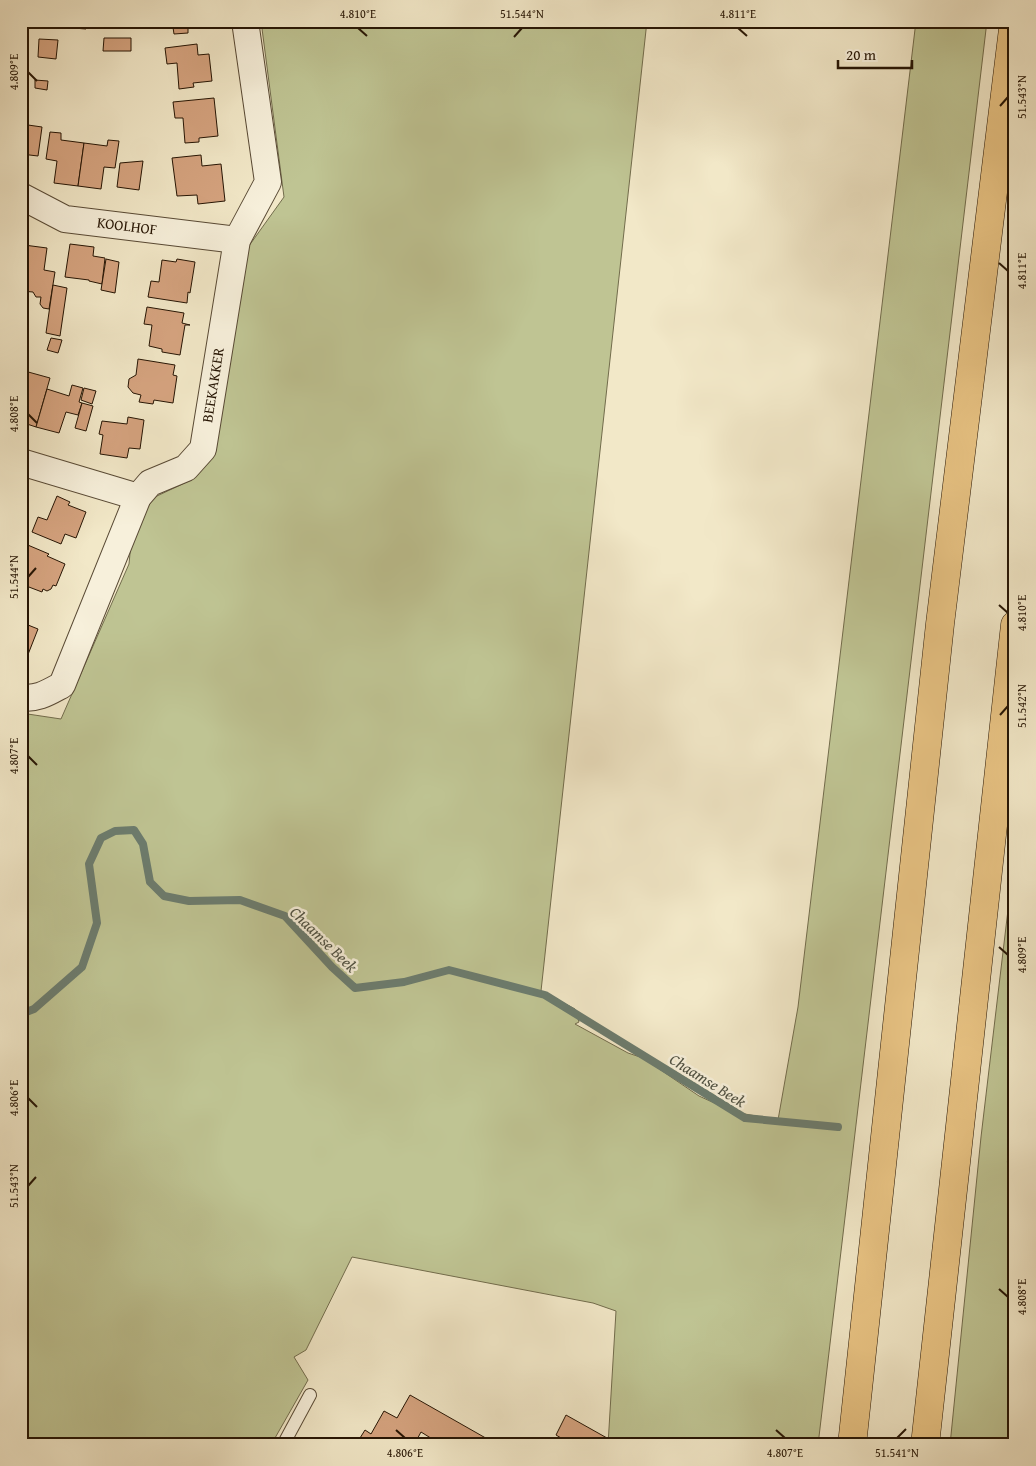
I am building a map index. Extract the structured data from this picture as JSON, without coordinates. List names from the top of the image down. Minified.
{"streets":{"street":["KOOLHOF","BEEKAKKER"]},"crossings":[["KOOLHOF","BEEKAKKER"]],"water":["Chaamse Beek"],"scale_bar":"20 m","coordinates":["4.810°E","51.544°N","4.811°E","4.809°E","51.543°N","4.808°E","51.542°N","4.807°E","4.806°E","51.541°N"]}
